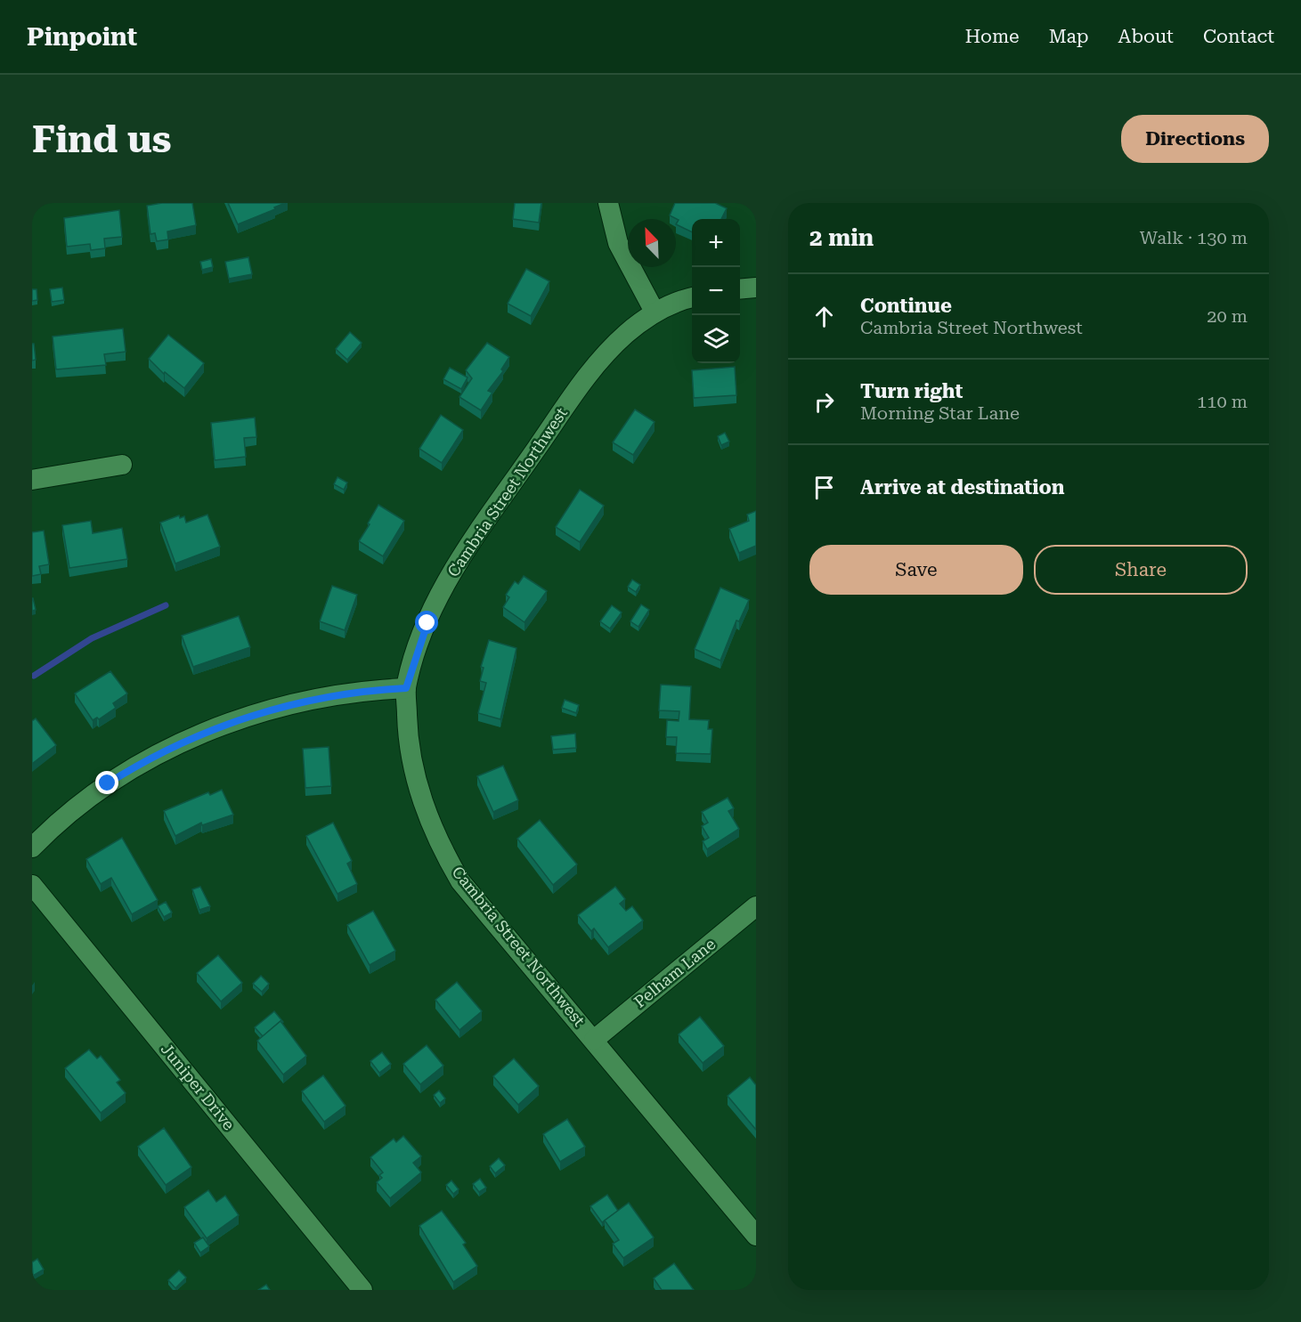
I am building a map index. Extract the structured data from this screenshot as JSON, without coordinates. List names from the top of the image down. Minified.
{"streets":{"street":["Cambria Street Northwest","Pelham Lane","Juniper Drive"]},"crossings":[["Cambria Street Northwest","Pelham Lane"]],"north":"top left","page":{"header":"Pinpoint","nav":["Home","Map","About","Contact"],"buttons":["Directions",["Save","Share"]],"title":"Find us","heading":["2 min","Walk · 130 m"],"map_buttons":["+","−"],"list":[["Continue","Cambria Street Northwest","20 m"],["Turn right","Morning Star Lane","110 m"],"Arrive at destination"]}}
